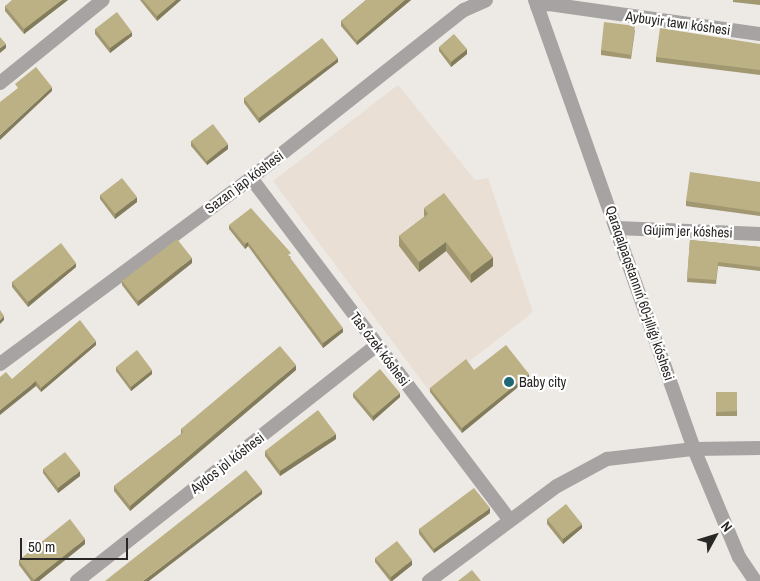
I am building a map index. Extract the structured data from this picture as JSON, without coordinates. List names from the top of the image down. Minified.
{"streets":{"street":["Aybuyir tawı kóshesi","Sazan jap kóshesi","Gújim jer kóshesi","Qaraqalpaqstannıń 60-jıllıǵı kóshesi","Tas ózek kóshesi","Aydos jol kóshesi"]},"crossings":[["Aybuyir tawı kóshesi","Qaraqalpaqstannıń 60-jıllıǵı kóshesi"],["Sazan jap kóshesi","Tas ózek kóshesi"],["Gújim jer kóshesi","Qaraqalpaqstannıń 60-jıllıǵı kóshesi"],["Tas ózek kóshesi","Aydos jol kóshesi"]],"places":["Baby city"],"scale_bar":"50 m","north":"top right"}
